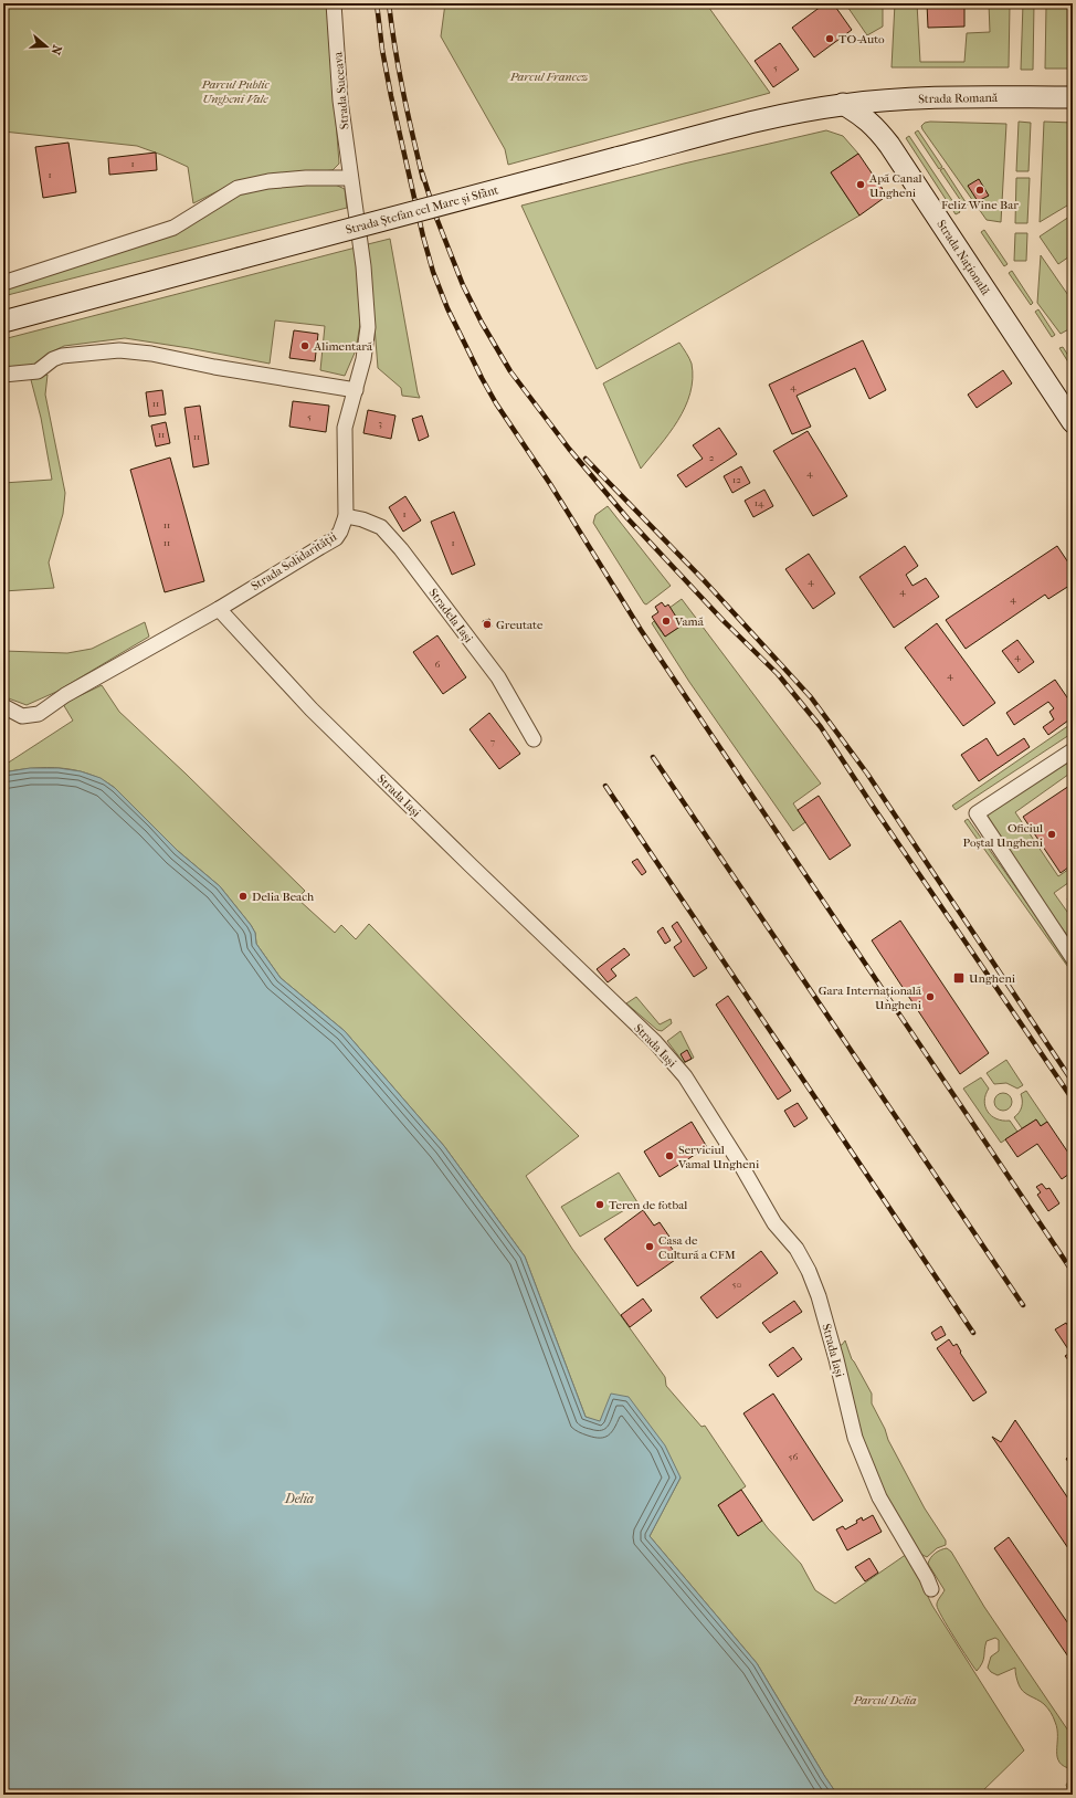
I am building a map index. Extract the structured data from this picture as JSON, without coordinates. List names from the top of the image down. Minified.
{"streets":{"main road":["Strada Romană","Strada Ștefan cel Mare și Sfânt","Strada Națională"],"street":["Strada Suceava","Strada Solidarității","Stradela Iași","Strada Iași"]},"crossings":[["Strada Suceava","Strada Solidarității"],["Strada Romană","Strada Ștefan cel Mare și Sfânt"],["Strada Romană","Strada Națională"],["Strada Ștefan cel Mare și Sfânt","Strada Națională"],["Strada Solidarității","Stradela Iași"],["Strada Solidarității","Strada Iași"]],"water":["Delia"],"parks":["Parcul Francez","Parcul Public Ungheni Vale","Parcul Delia"],"places":{"other":["TO-Auto","Apă Canal Ungheni","Feliz Wine Bar","Alimentară","Vamă","Greutate","Oficiul Poștal Ungheni","Delia Beach","Gara Internațională Ungheni","Serviciul Vamal Ungheni","Teren de fotbal","Casa de Cultură a CFM"],"transit":["Ungheni"]},"house_numbers":["5","1","1","4","11","5","3","11","11","2","4","12","14","1","11","11","1","4","4","4","4","6","4","7","50","56"],"north":"right"}
